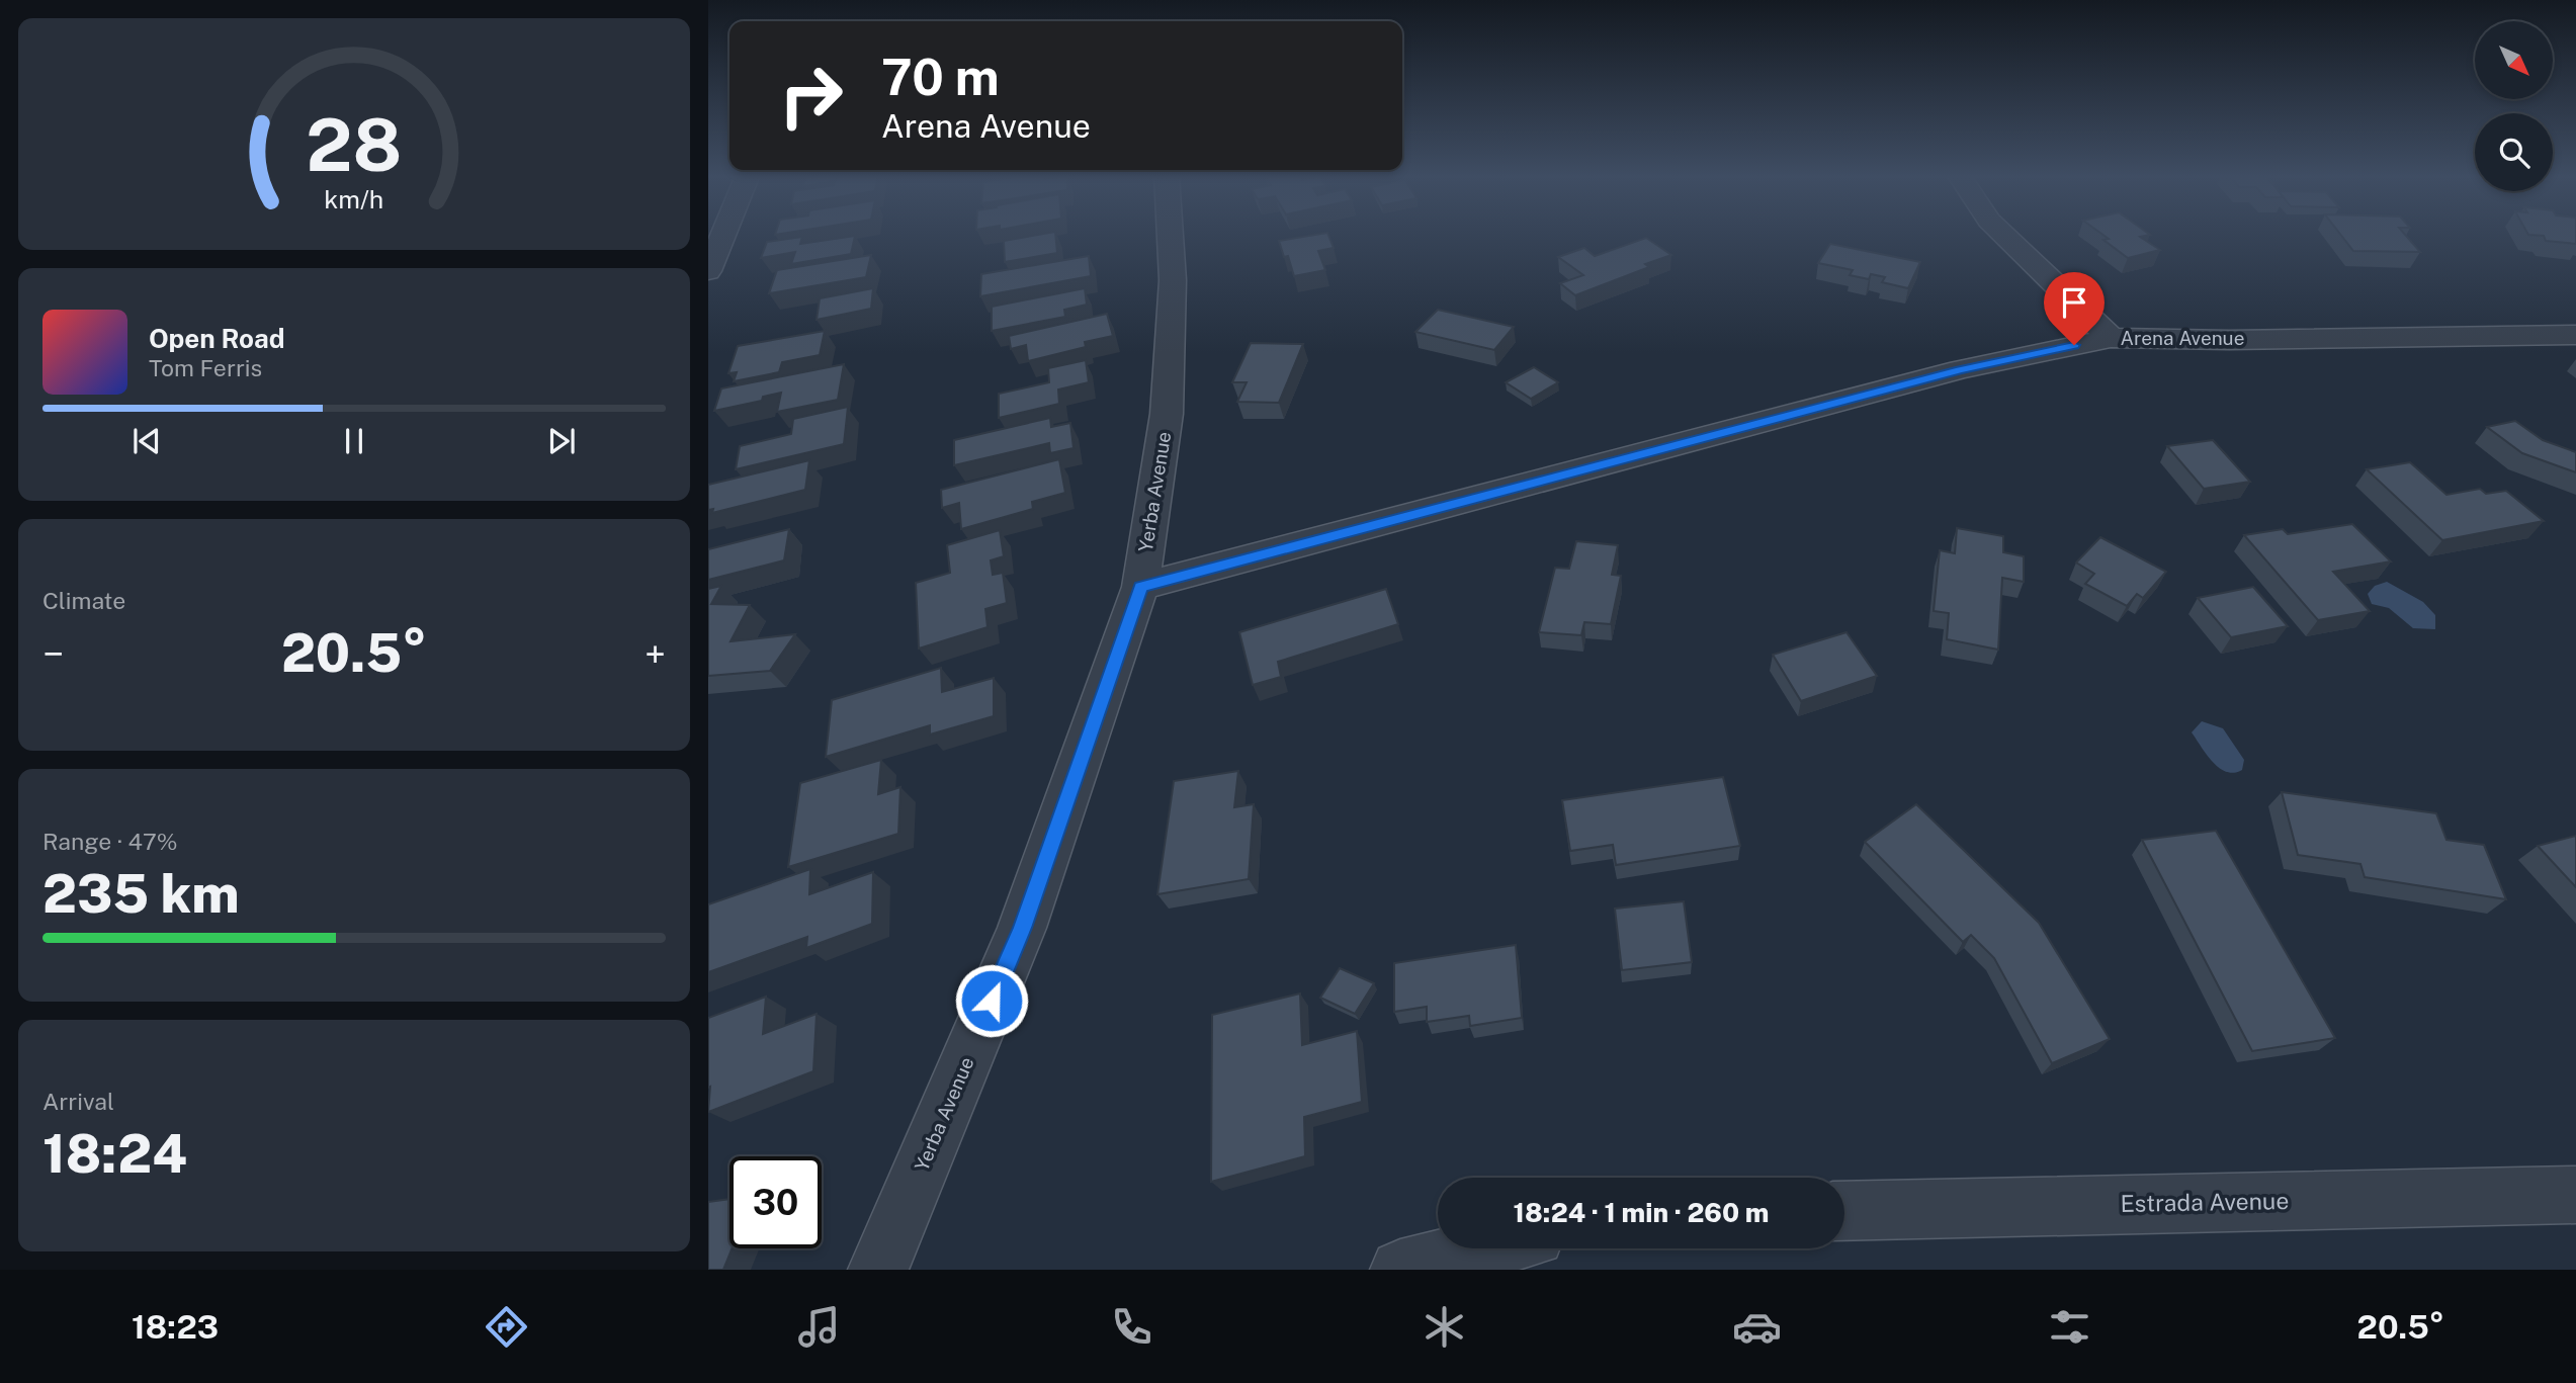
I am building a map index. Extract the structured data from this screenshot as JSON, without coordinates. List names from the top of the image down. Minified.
{"streets":{"street":["Arena Avenue","Yerba Avenue","Estrada Avenue"]},"crossings":[["Arena Avenue","Yerba Avenue"]],"north":"bottom right","page":{"turn":["70 m","Arena Avenue"],"song":["Open Road","Tom Ferris"],"tile":["Climate",["Range · 47%","235 km"],["Arrival","18:24"]],"heat":["−","20.5°","+"],"limit":"30","trip":"18:24 · 1 min · 260 m","tabs":["18:23","20.5°"],"gauge":["28","km/h"]}}
